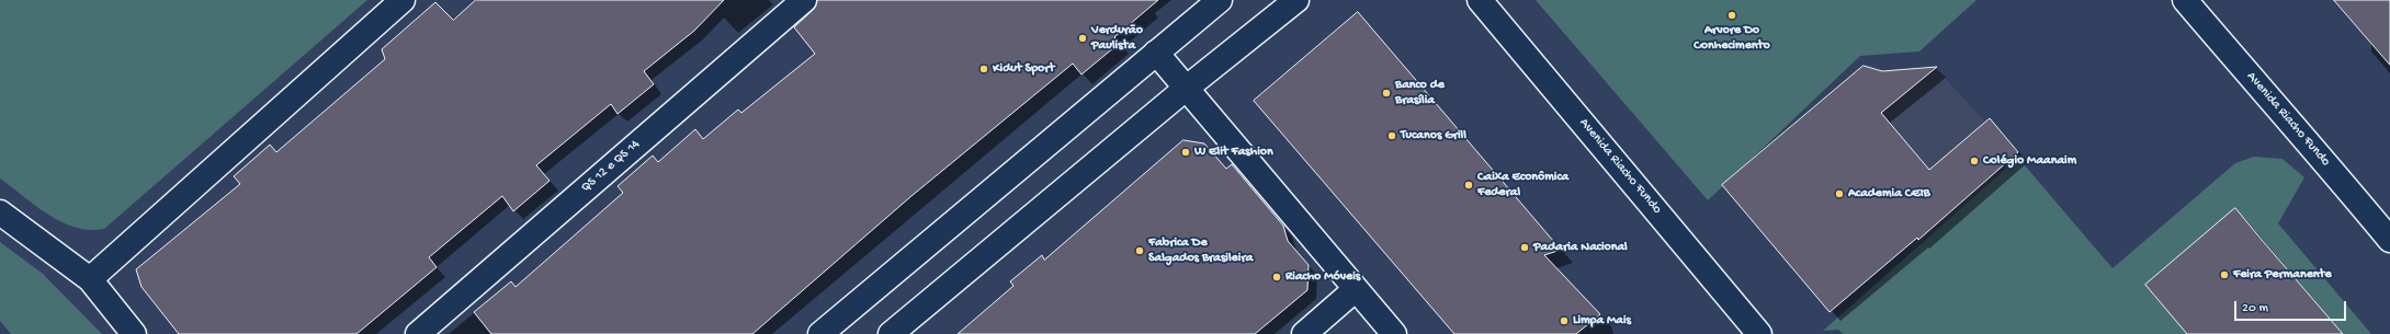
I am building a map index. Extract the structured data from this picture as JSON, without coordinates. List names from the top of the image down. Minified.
{"streets":{"street":["Avenida Riacho Fundo","QS 12 e QS 14"]},"places":["Arvore Do Conhecimento","Verdurão Paulista","Kidut Sport","Banco de Brasília","Tucanos Grill","W Elit Fashion","Colégio Maanaim","Caixa Econômica Federal","Academia CEIB","Padaria Nacional","Fabrica De Salgados Brasileira","Feira Permanente","Riacho Móveis","Limpa Mais"],"scale_bar":"20 m"}
